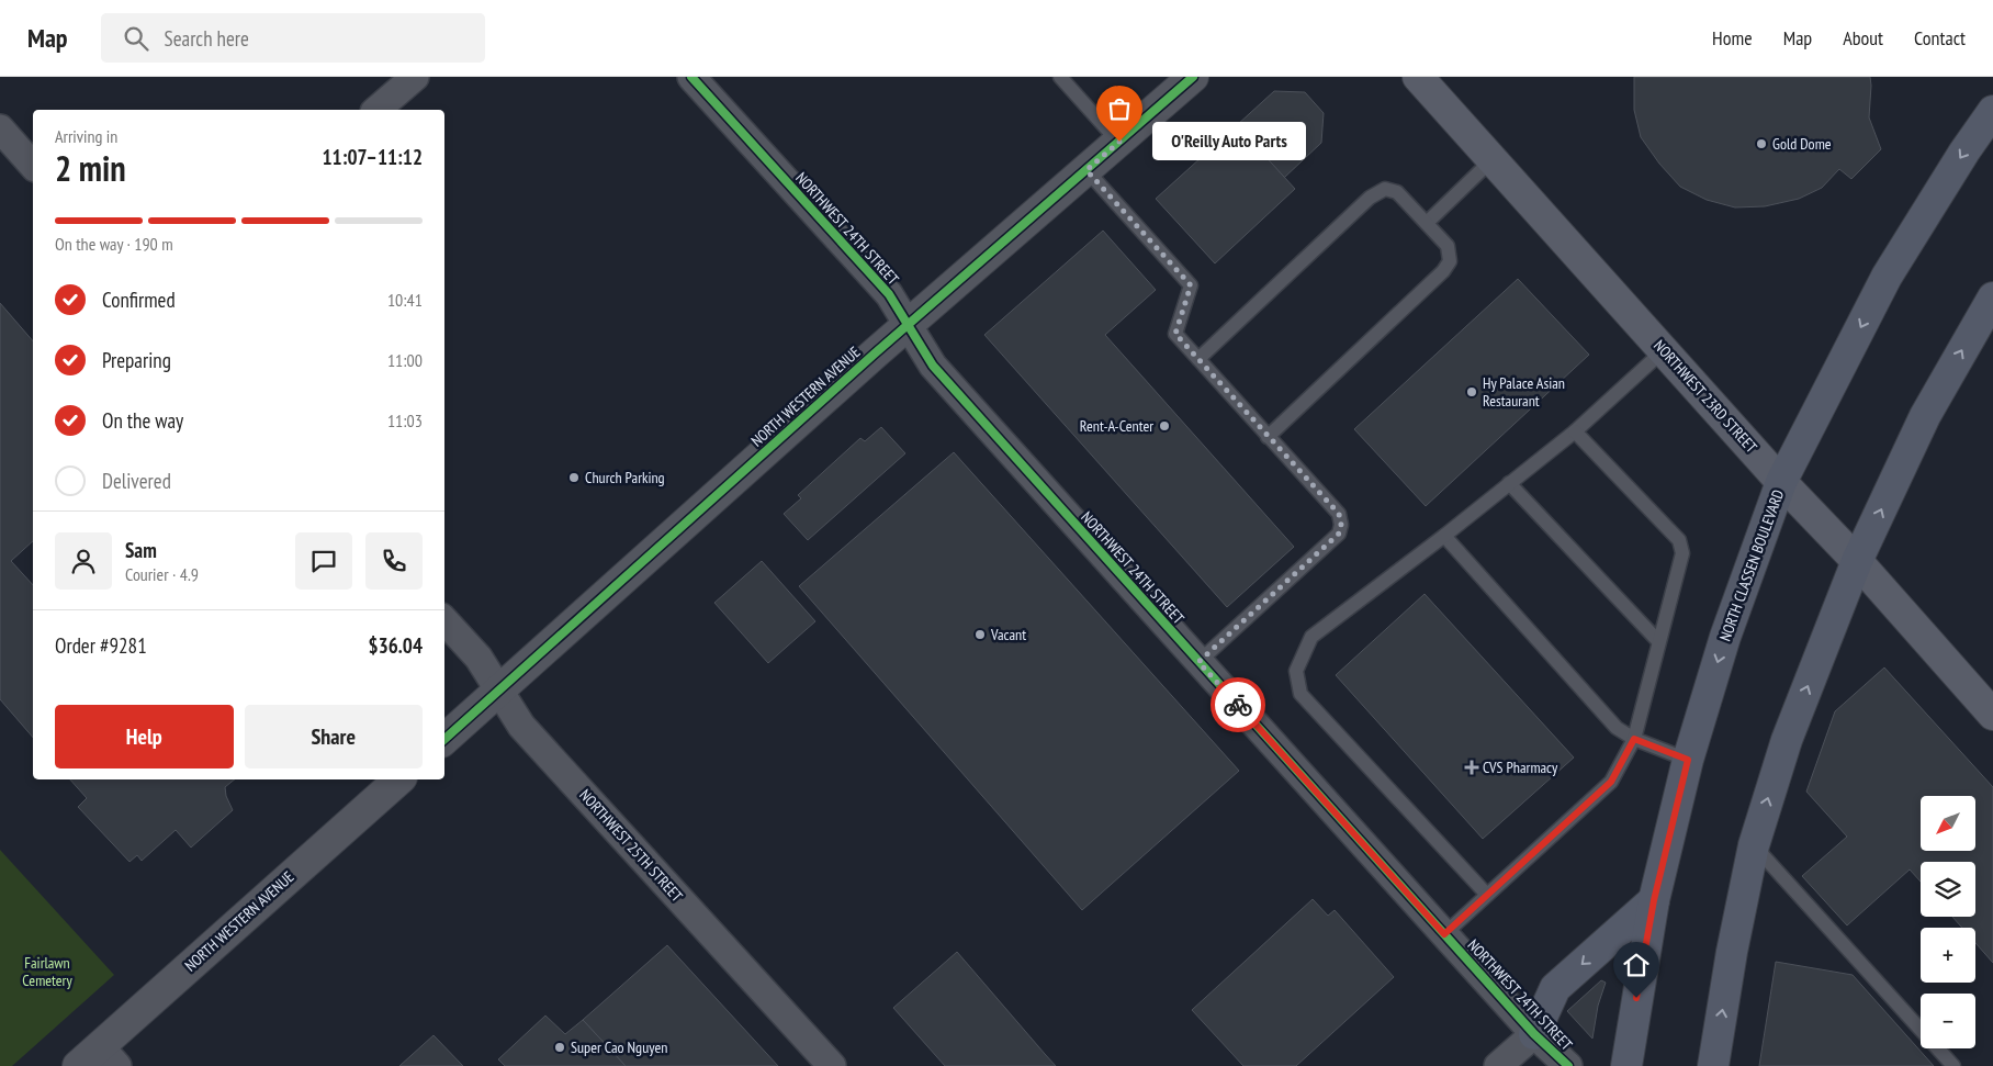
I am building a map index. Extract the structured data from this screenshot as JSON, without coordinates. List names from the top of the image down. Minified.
{"streets":{"main road":["NORTHWEST 23RD STREET","NORTH CLASSEN BOULEVARD"],"street":["NORTHWEST 24TH STREET","NORTH WESTERN AVENUE","NORTHWEST 25TH STREET"]},"crossings":[["NORTHWEST 24TH STREET","NORTH WESTERN AVENUE"],["NORTH WESTERN AVENUE","NORTHWEST 25TH STREET"],["NORTHWEST 23RD STREET","NORTH CLASSEN BOULEVARD"]],"parks":["Fairlawn Cemetery"],"places":{"other":["O'Reilly Auto Parts","Gold Dome","Hy Palace Asian Restaurant","Rent-A-Center","Church Parking","Vacant","Super Cao Nguyen"],"health":["CVS Pharmacy"]},"north":"bottom left","page":{"header":"Map","search":"Search here","nav":["Home","Map","About","Contact"],"heading":["2 min","Arriving in","11:07–11:12"],"panel":["Sam","Courier · 4.9","Order #9281","$36.04"],"bubble":"O'Reilly Auto Parts","bar":"On the way · 190 m","list":[["Confirmed","10:41"],["Preparing","11:00"],["On the way","11:03"],"Delivered"],"buttons":["Help","Share"],"map_buttons":["+","−"]}}
